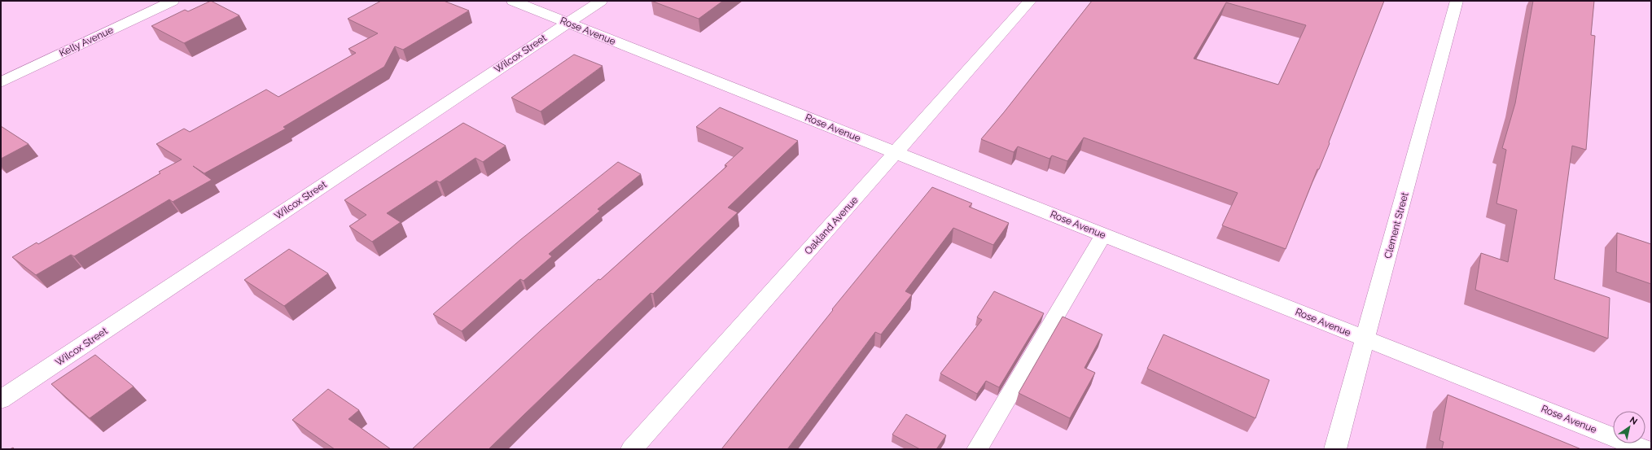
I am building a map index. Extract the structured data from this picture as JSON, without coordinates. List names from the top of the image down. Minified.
{"streets":{"street":["Rose Avenue","Kelly Avenue","Wilcox Street","Oakland Avenue","Clement Street"]},"crossings":[["Rose Avenue","Wilcox Street"],["Rose Avenue","Oakland Avenue"],["Rose Avenue","Clement Street"]],"north":"top right"}
